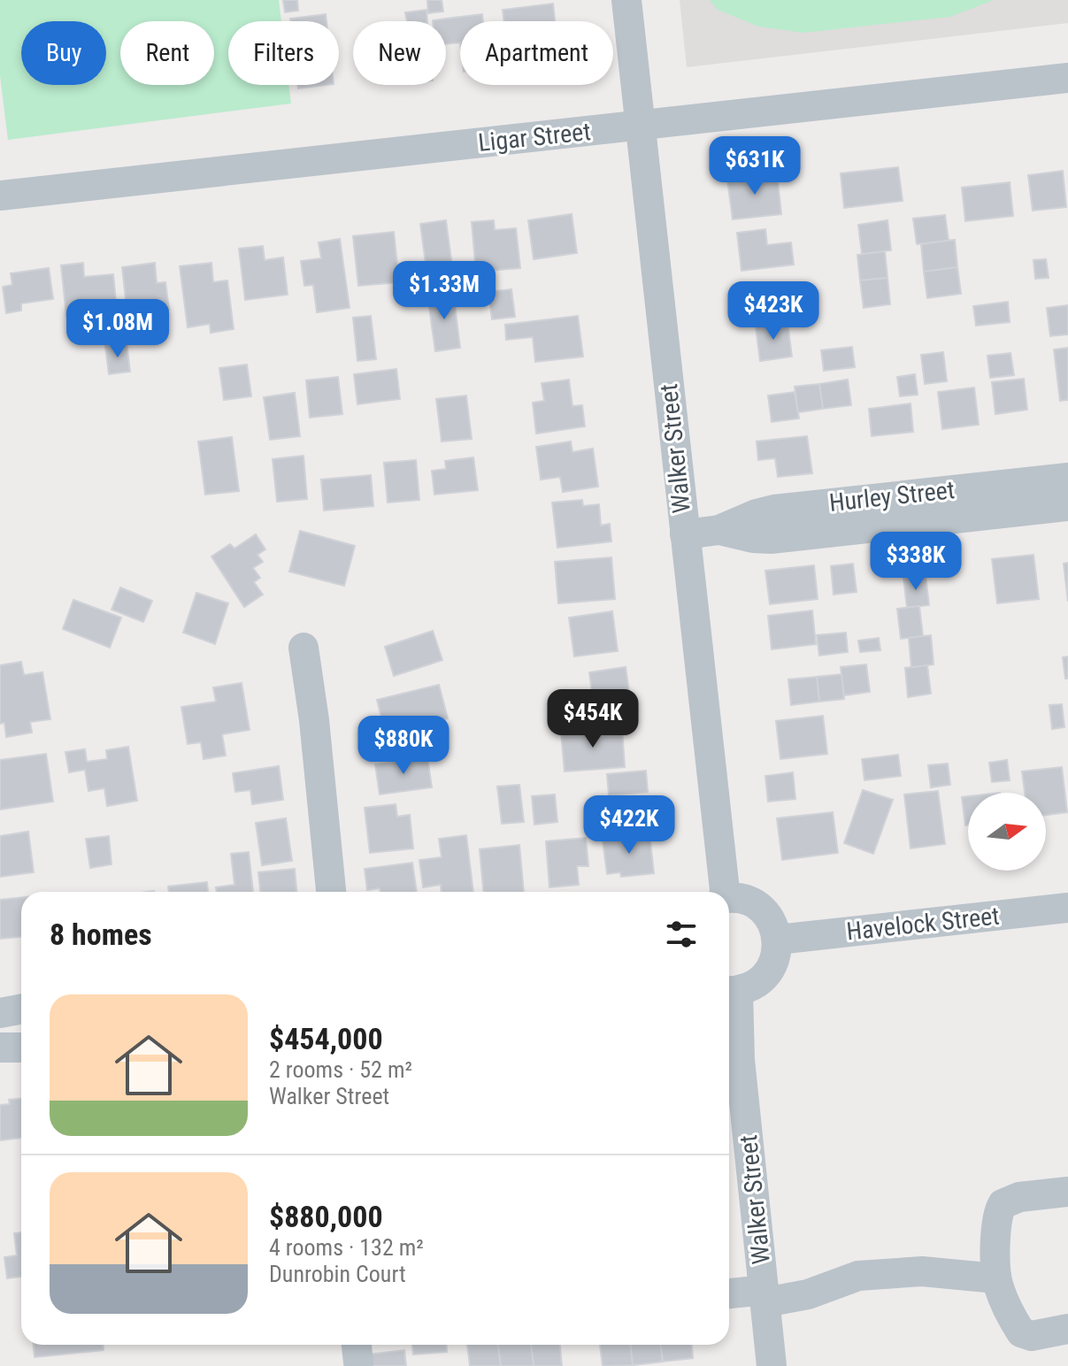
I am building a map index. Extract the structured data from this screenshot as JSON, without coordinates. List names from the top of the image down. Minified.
{"streets":{"street":["Ligar Street","Walker Street","Hurley Street","Havelock Street"]},"crossings":[["Ligar Street","Walker Street"],["Walker Street","Hurley Street"]],"north":"right","page":{"chip":["Buy","Rent","Filters","New","Apartment"],"price":["$631K","$1.33M","$423K","$1.08M","$338K","$454K","$880K","$422K"],"heading":"8 homes","list":[{"name":"$454,000","note":"2 rooms · 52 m² · Walker Street"},{"name":"$880,000","note":"4 rooms · 132 m² · Dunrobin Court"}]}}
